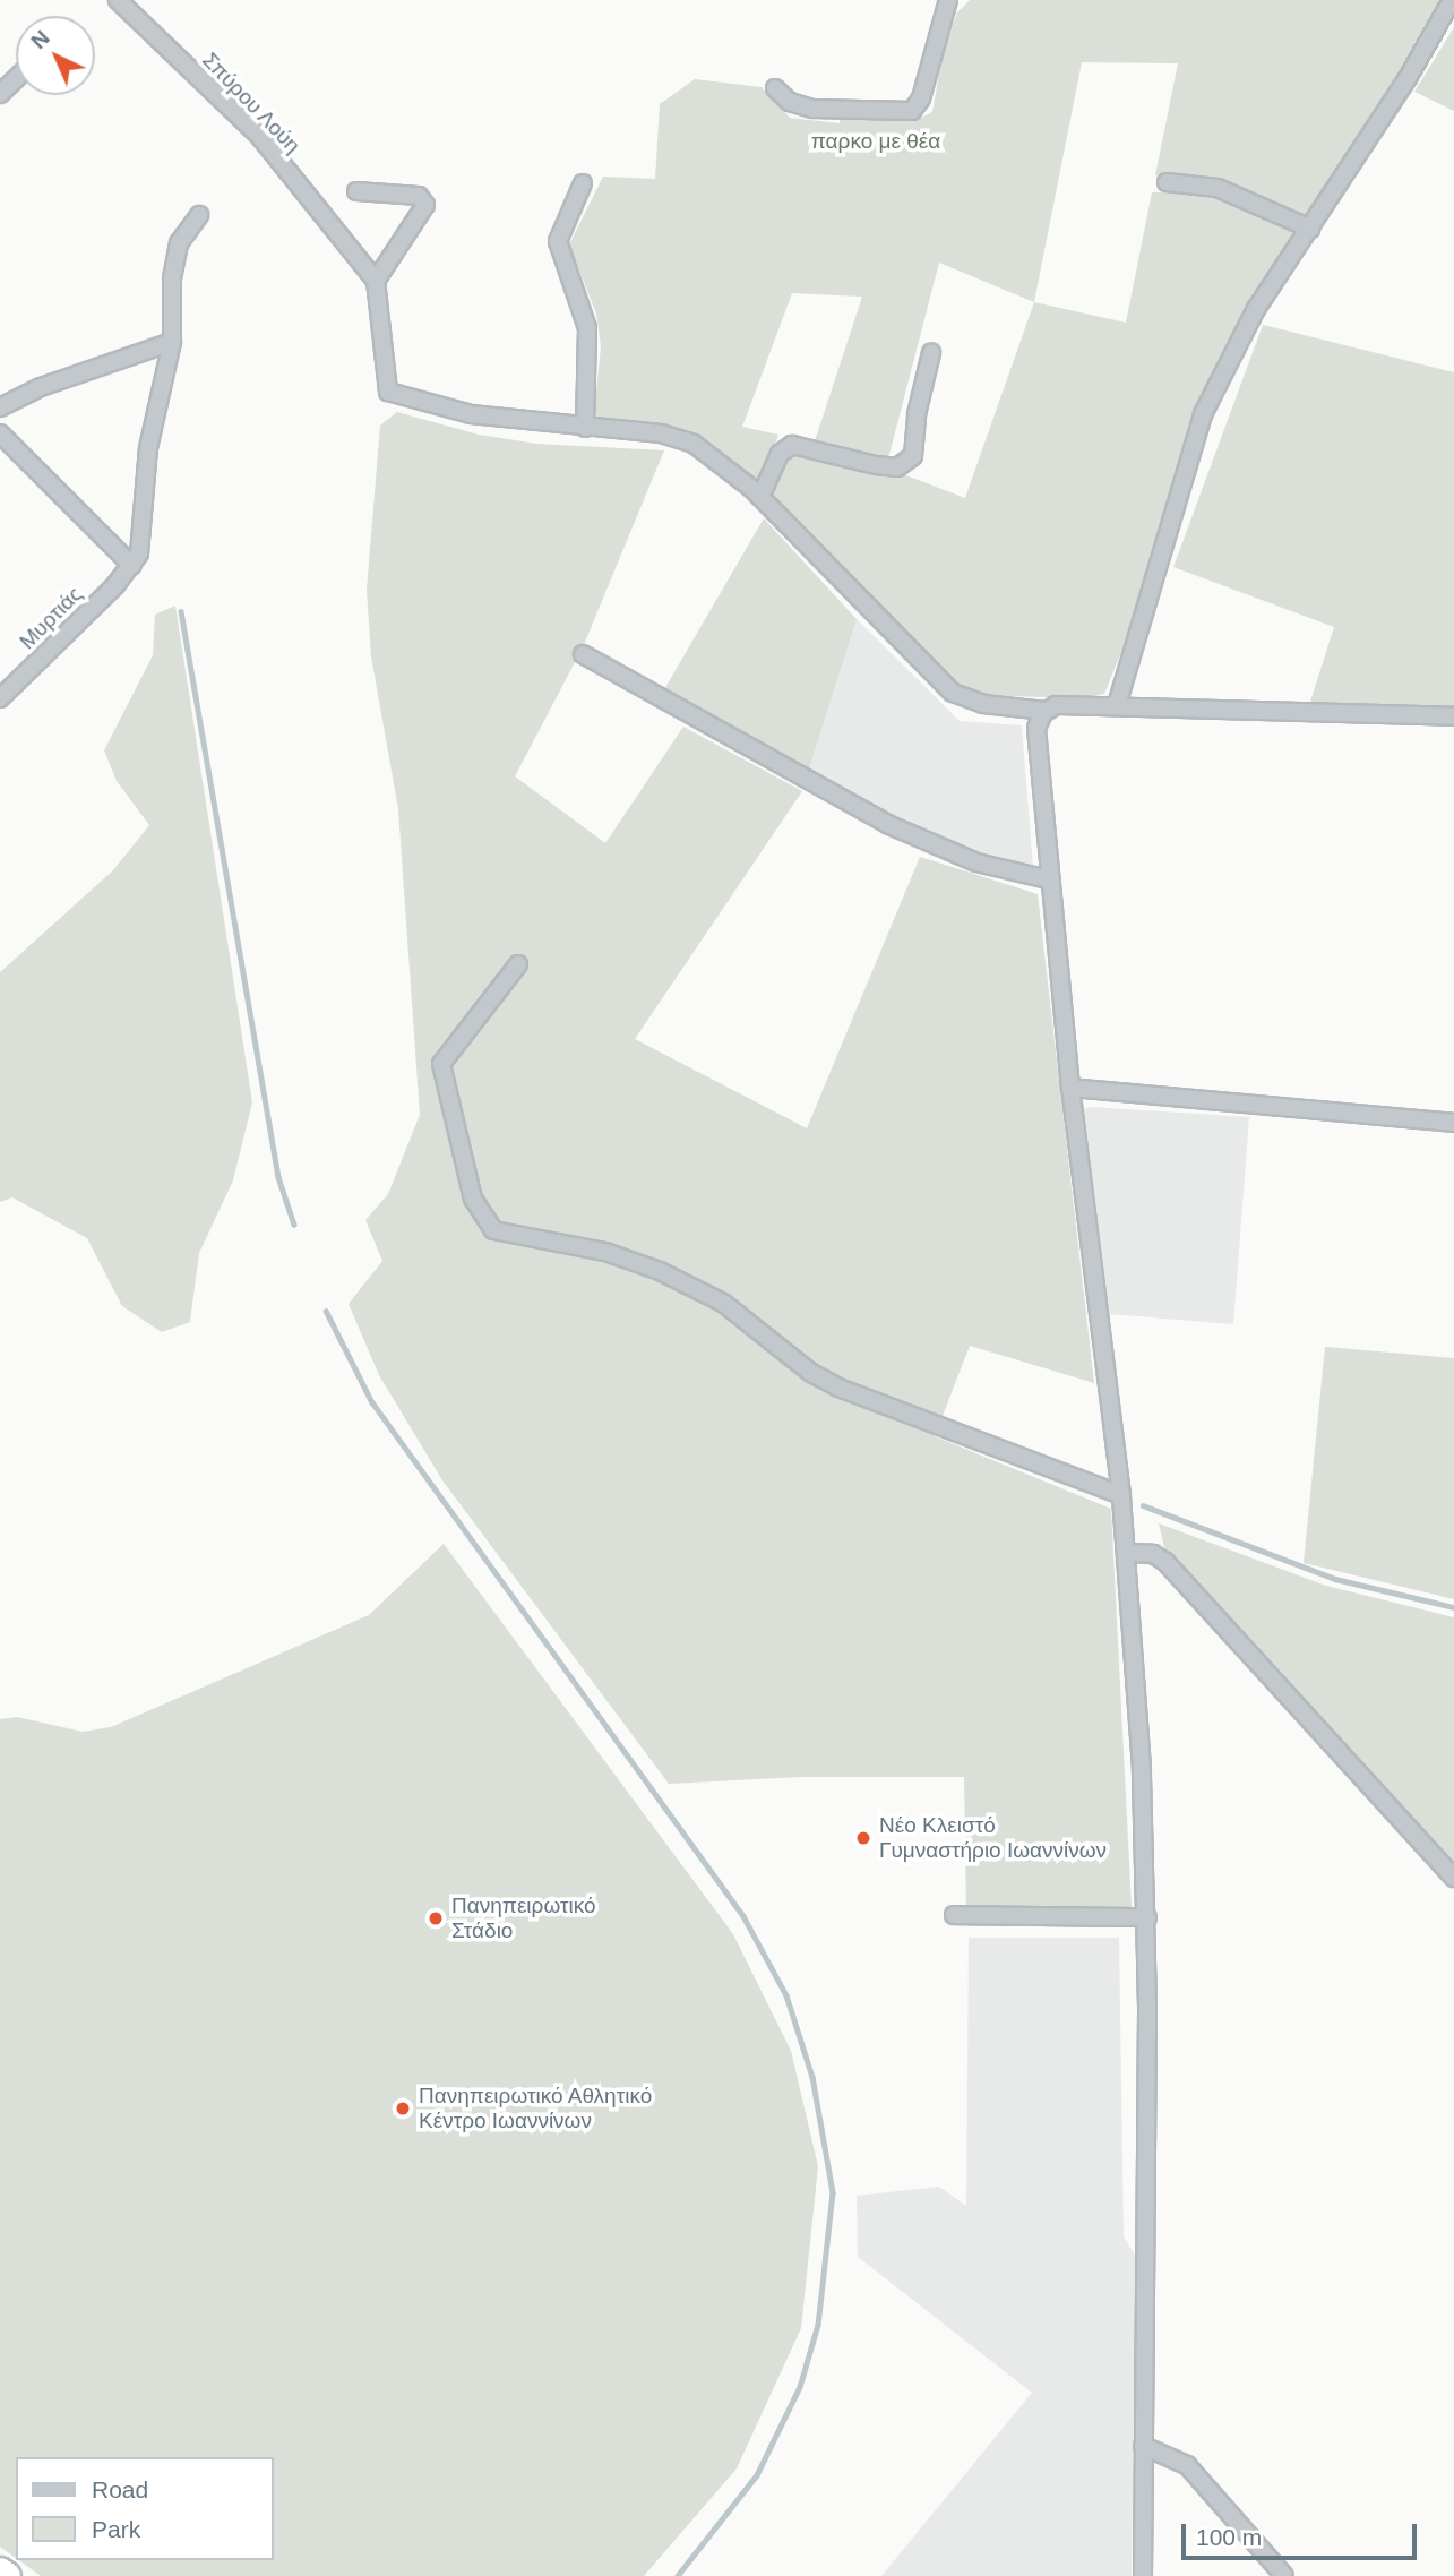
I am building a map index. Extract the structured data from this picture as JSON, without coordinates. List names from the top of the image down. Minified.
{"streets":{"street":["Σπύρου Λούη","Μυρτιάς"]},"parks":["παρκο με θέα"],"places":["Νέο Κλειστό Γυμναστήριο Ιωαννίνων","Πανηπειρωτικό Στάδιο","Πανηπειρωτικό Αθλητικό Κέντρο Ιωαννίνων"],"legend":["Road","Park"],"scale_bar":"100 m","north":"top left"}
